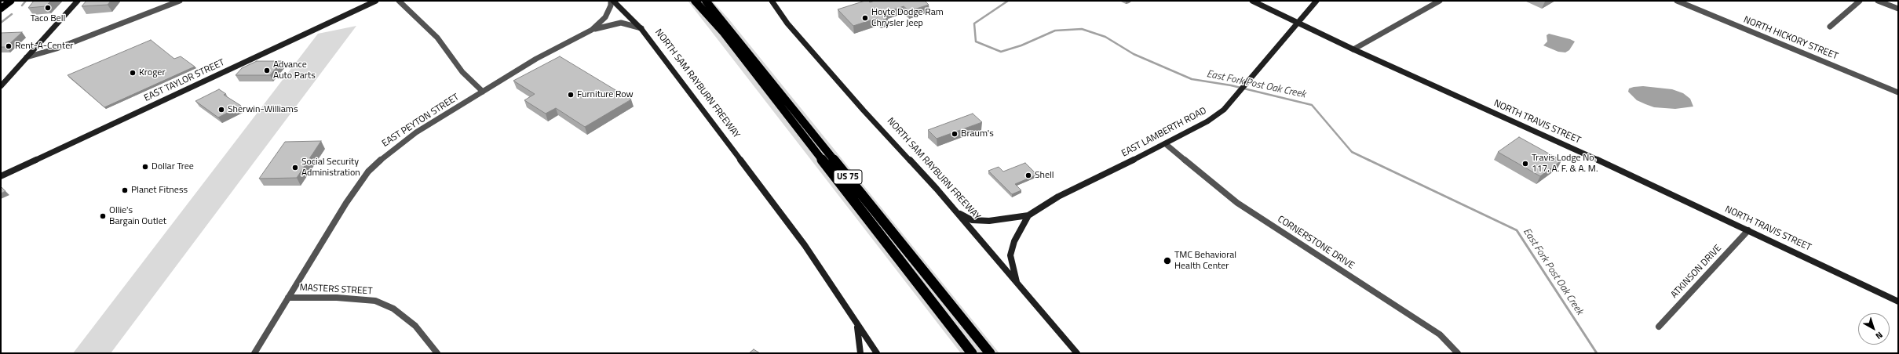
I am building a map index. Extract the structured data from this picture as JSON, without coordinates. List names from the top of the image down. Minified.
{"streets":{"highway":["US 75"],"main road":["EAST TAYLOR STREET","NORTH SAM RAYBURN FREEWAY","NORTH TRAVIS STREET","EAST LAMBERTH ROAD"],"street":["NORTH HICKORY STREET","EAST PEYTON STREET","CORNERSTONE DRIVE","ATKINSON DRIVE","MASTERS STREET"]},"crossings":[["NORTH SAM RAYBURN FREEWAY","EAST PEYTON STREET"],["EAST PEYTON STREET","MASTERS STREET"],["NORTH TRAVIS STREET","EAST LAMBERTH ROAD"],["NORTH TRAVIS STREET","ATKINSON DRIVE"],["EAST LAMBERTH ROAD","CORNERSTONE DRIVE"]],"water":["East Fork Post Oak Creek"],"places":["Taco Bell","Hoyte Dodge Ram Chrysler Jeep","Rent-A-Center","Advance Auto Parts","Kroger","Furniture Row","Sherwin-Williams","Braum's","Travis Lodge No. 117, A. F. & A. M.","Dollar Tree","Social Security Administration","Shell","Planet Fitness","Ollie's Bargain Outlet","TMC Behavioral Health Center"],"north":"bottom right"}
